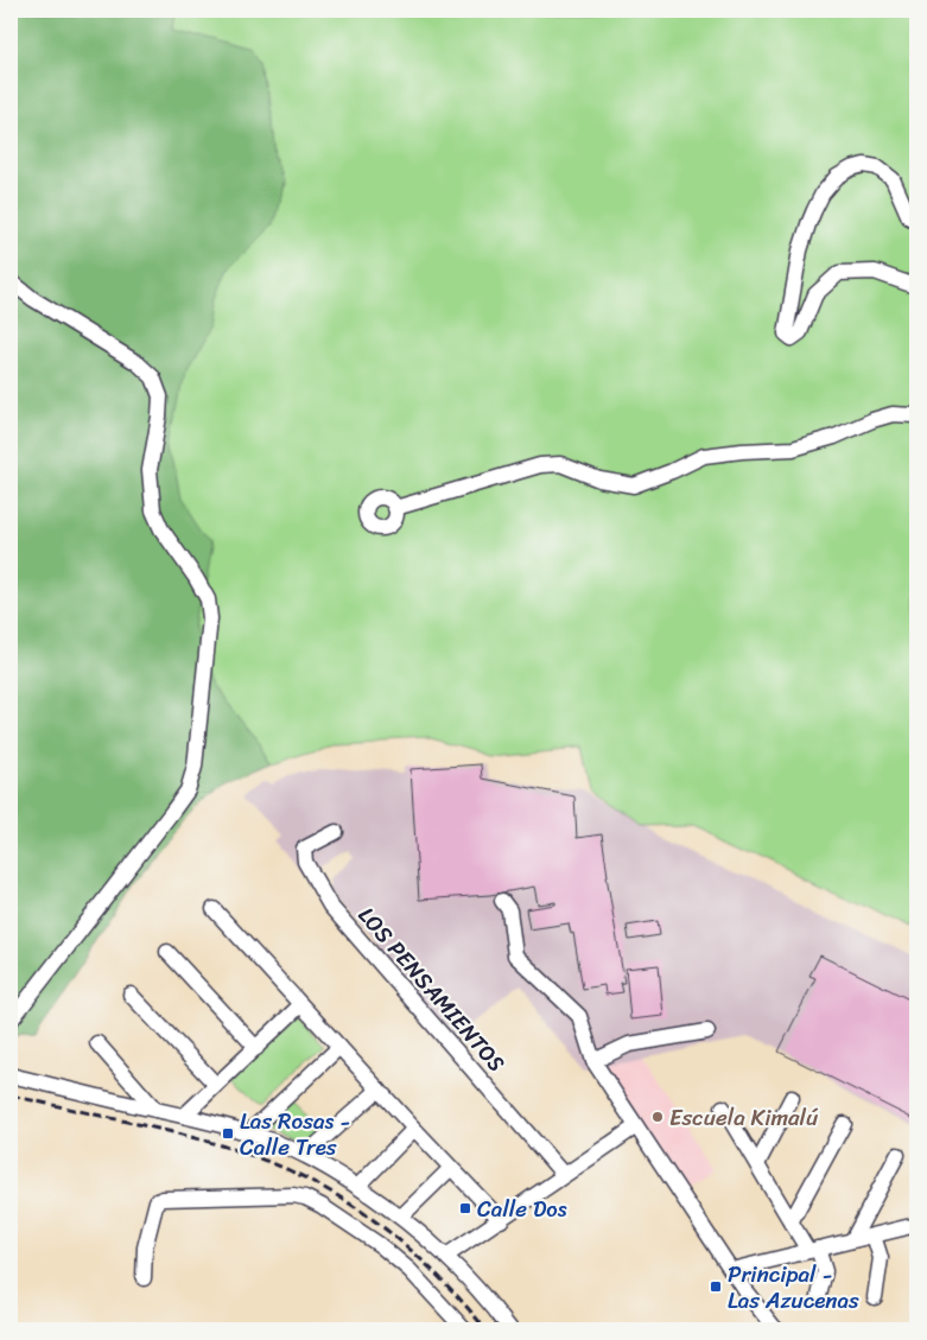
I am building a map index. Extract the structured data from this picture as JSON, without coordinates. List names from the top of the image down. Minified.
{"streets":{"street":["LOS PENSAMIENTOS"]},"places":{"other":["Escuela Kimalú"],"transit":["Las Rosas - Calle Tres","Calle Dos","Principal - Las Azucenas"]}}
